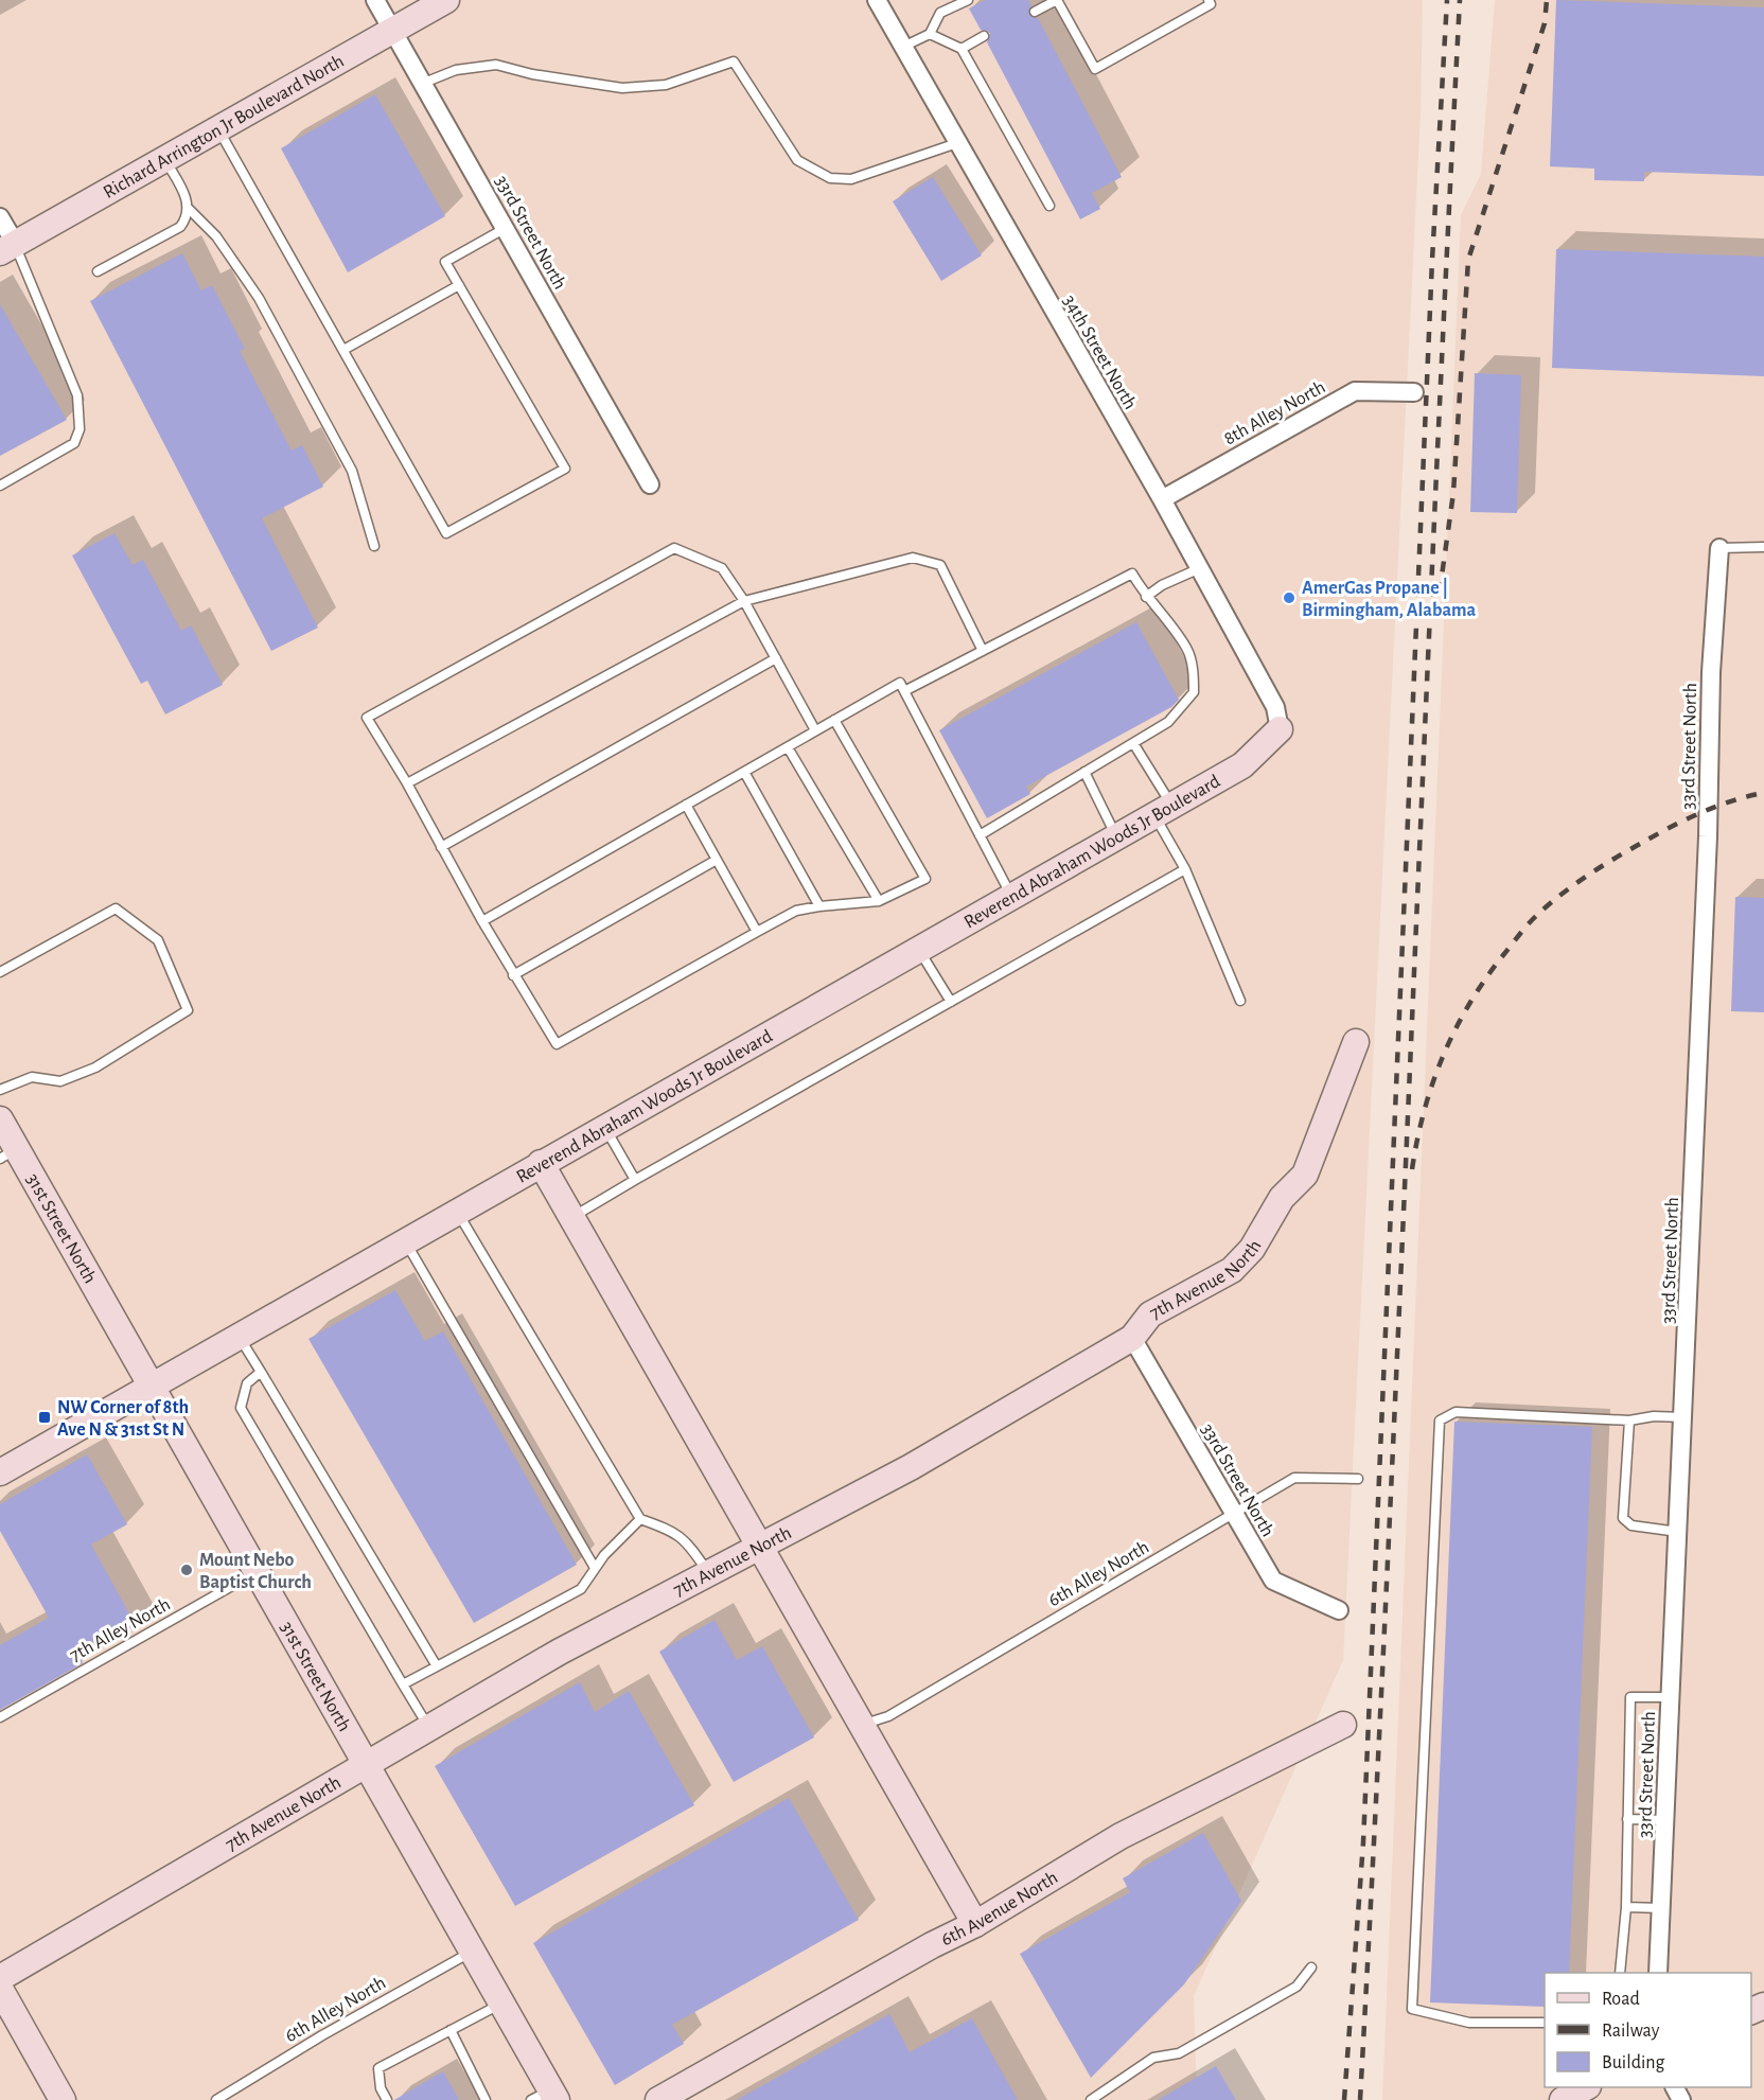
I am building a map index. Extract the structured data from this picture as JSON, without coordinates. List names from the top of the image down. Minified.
{"streets":{"street":["Richard Arrington Jr Boulevard North","33rd Street North","34th Street North","8th Alley North","Reverend Abraham Woods Jr Boulevard","31st Street North","7th Avenue North","6th Avenue North"],"lane":["6th Alley North","7th Alley North"]},"crossings":[["Richard Arrington Jr Boulevard North","33rd Street North"],["33rd Street North","7th Avenue North"],["33rd Street North","6th Alley North"],["34th Street North","8th Alley North"],["34th Street North","Reverend Abraham Woods Jr Boulevard"],["Reverend Abraham Woods Jr Boulevard","31st Street North"],["31st Street North","7th Avenue North"],["31st Street North","6th Alley North"],["31st Street North","7th Alley North"]],"places":{"other":["AmerGas Propane | Birmingham, Alabama","Mount Nebo Baptist Church"],"transit":["NW Corner of 8th Ave N & 31st St N"]},"legend":["Road","Railway","Building"]}
